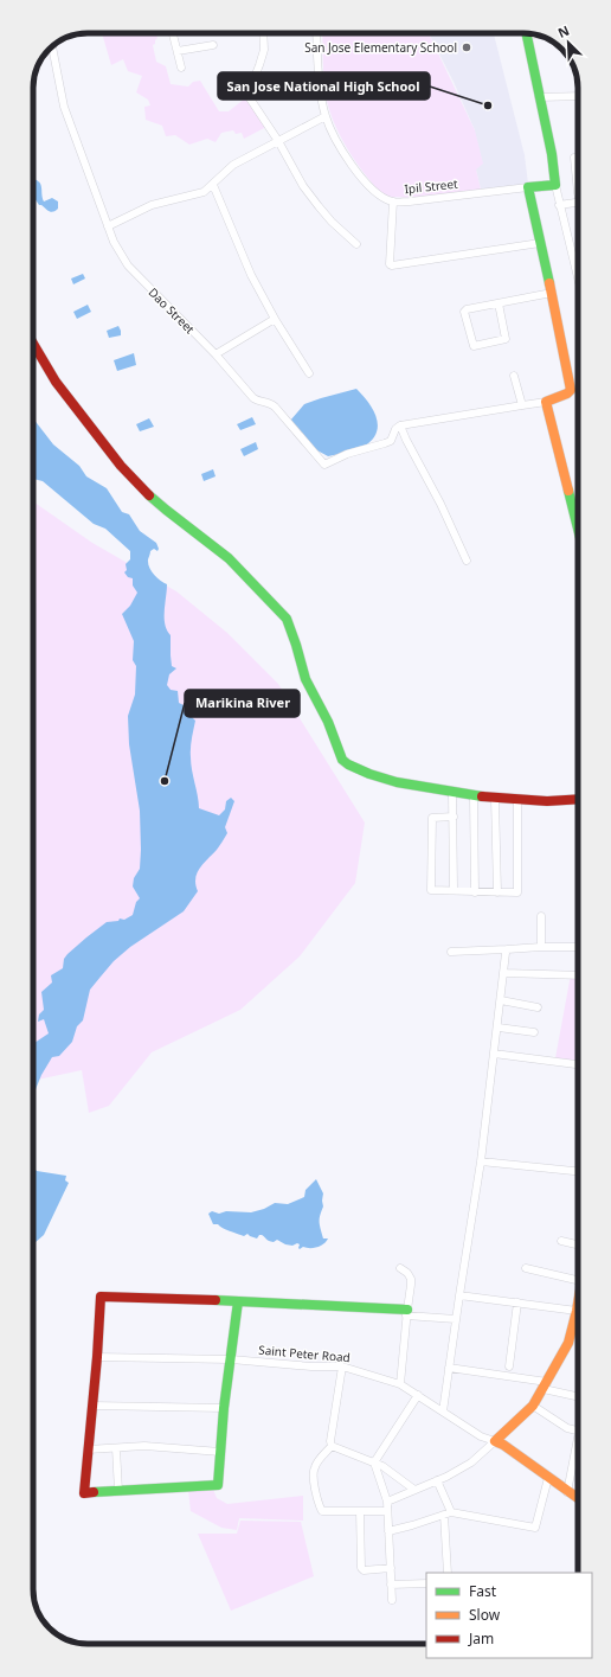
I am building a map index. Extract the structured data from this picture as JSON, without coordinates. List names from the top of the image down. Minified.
{"streets":{"street":["Ipil Street","Dao Street","Saint Peter Road"]},"places":["San Jose Elementary School","San Jose National High School","Marikina River"],"legend":["Fast","Slow","Jam"],"north":"top left"}
